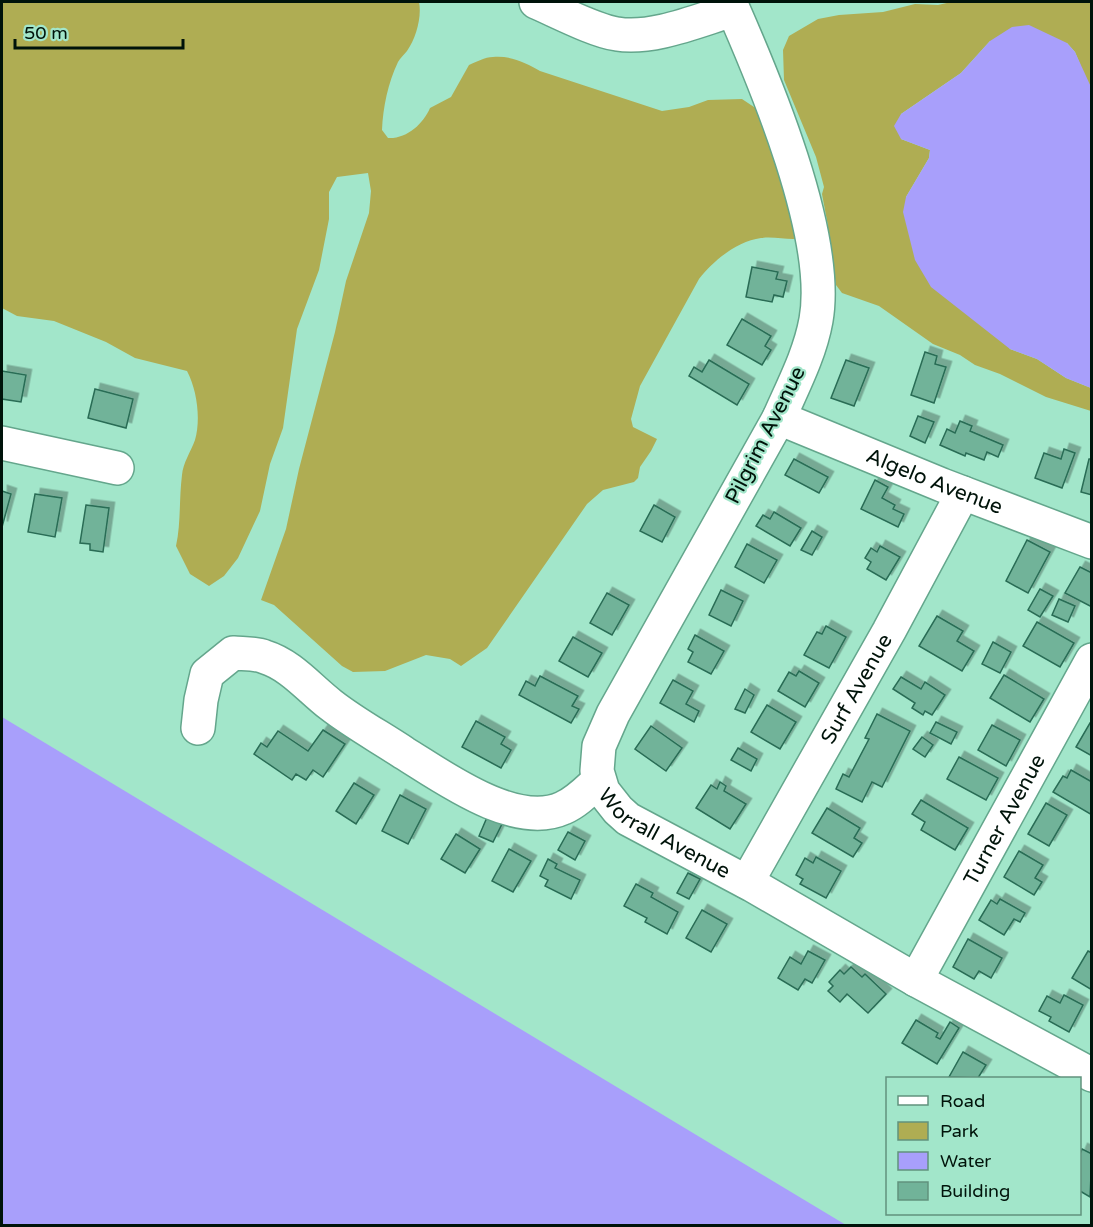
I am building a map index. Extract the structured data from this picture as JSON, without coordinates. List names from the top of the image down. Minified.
{"streets":{"street":["Pilgrim Avenue","Algelo Avenue","Surf Avenue","Turner Avenue","Worrall Avenue"]},"crossings":[["Pilgrim Avenue","Algelo Avenue"],["Pilgrim Avenue","Worrall Avenue"],["Algelo Avenue","Surf Avenue"],["Surf Avenue","Worrall Avenue"],["Turner Avenue","Worrall Avenue"]],"legend":["Road","Park","Water","Building"],"scale_bar":"50 m"}
